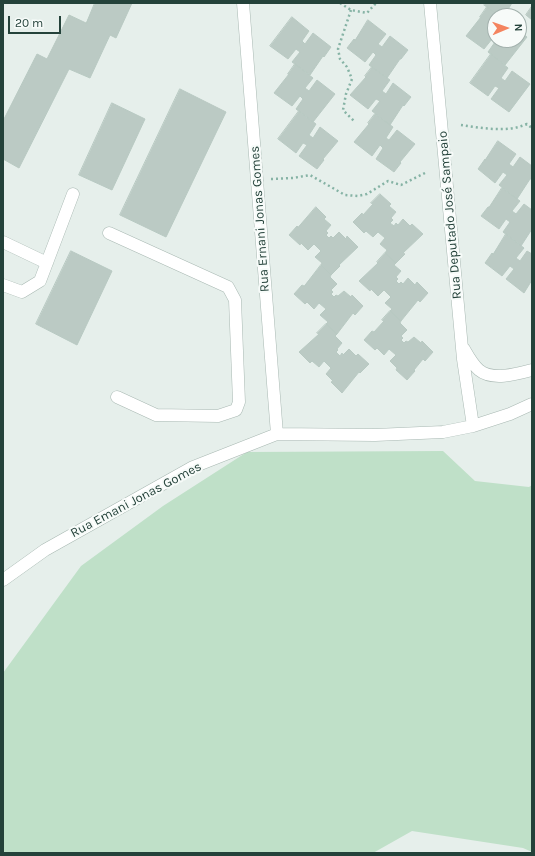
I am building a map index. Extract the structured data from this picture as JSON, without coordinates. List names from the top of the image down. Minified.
{"streets":{"street":["Rua Deputado José Sampaio","Rua Ernani Jonas Gomes","Rua Emani Jonas Gomes"]},"crossings":[["Rua Ernani Jonas Gomes","Rua Emani Jonas Gomes"]],"scale_bar":"20 m","north":"right"}
